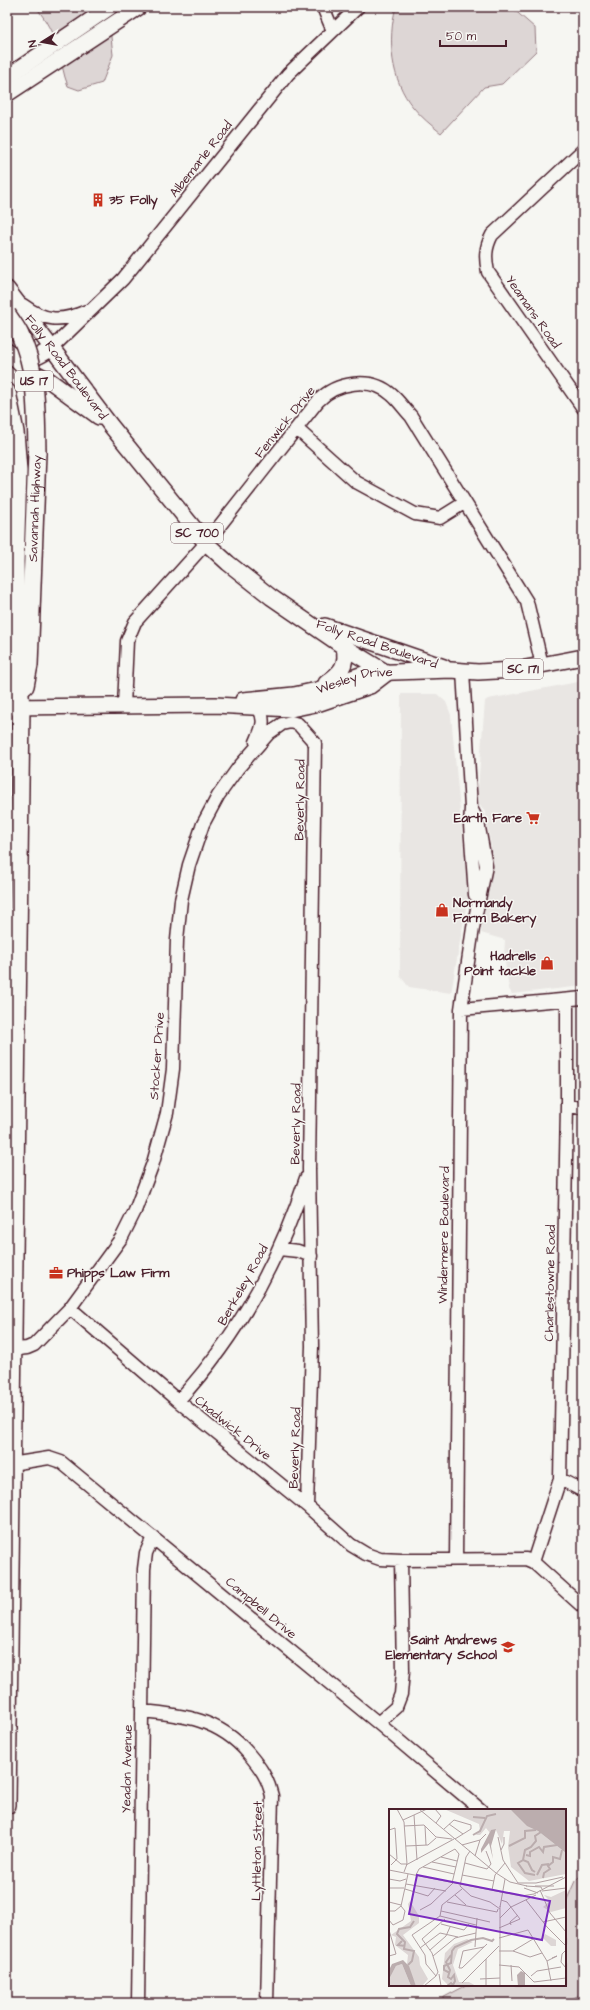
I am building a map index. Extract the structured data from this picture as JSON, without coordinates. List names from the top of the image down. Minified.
{"streets":{"highway":["US 17","Savannah Highway"],"main road":["Folly Road Boulevard","SC 700","SC 171","Wesley Drive"],"street":["Albemarle Road","Yeamans Road","Fenwick Drive","Beverly Road","Stocker Drive","Windermere Boulevard","Charlestowne Road","Berkeley Road","Chadwick Drive","Campbell Drive","Yeadon Avenue","Lyttleton Street"]},"crossings":[["Albemarle Road","Folly Road Boulevard"],["Folly Road Boulevard","Fenwick Drive"],["Folly Road Boulevard","Wesley Drive"],["Folly Road Boulevard","Windermere Boulevard"],["Fenwick Drive","Wesley Drive"],["Savannah Highway","Wesley Drive"],["Savannah Highway","Stocker Drive"],["Savannah Highway","Campbell Drive"],["Wesley Drive","Stocker Drive"],["Beverly Road","Stocker Drive"],["Beverly Road","Berkeley Road"],["Beverly Road","Chadwick Drive"],["Stocker Drive","Chadwick Drive"],["Windermere Boulevard","Chadwick Drive"],["Charlestowne Road","Chadwick Drive"],["Berkeley Road","Chadwick Drive"],["Campbell Drive","Yeadon Avenue"],["Yeadon Avenue","Lyttleton Street"]],"places":{"building":["35 Folly"],"supermarket":["Earth Fare"],"shop":["Normandy Farm Bakery","Hadrells Point tackle"],"office":["Phipps Law Firm"],"school or university":["Saint Andrews Elementary School"]},"scale_bar":"50 m","north":"left"}
